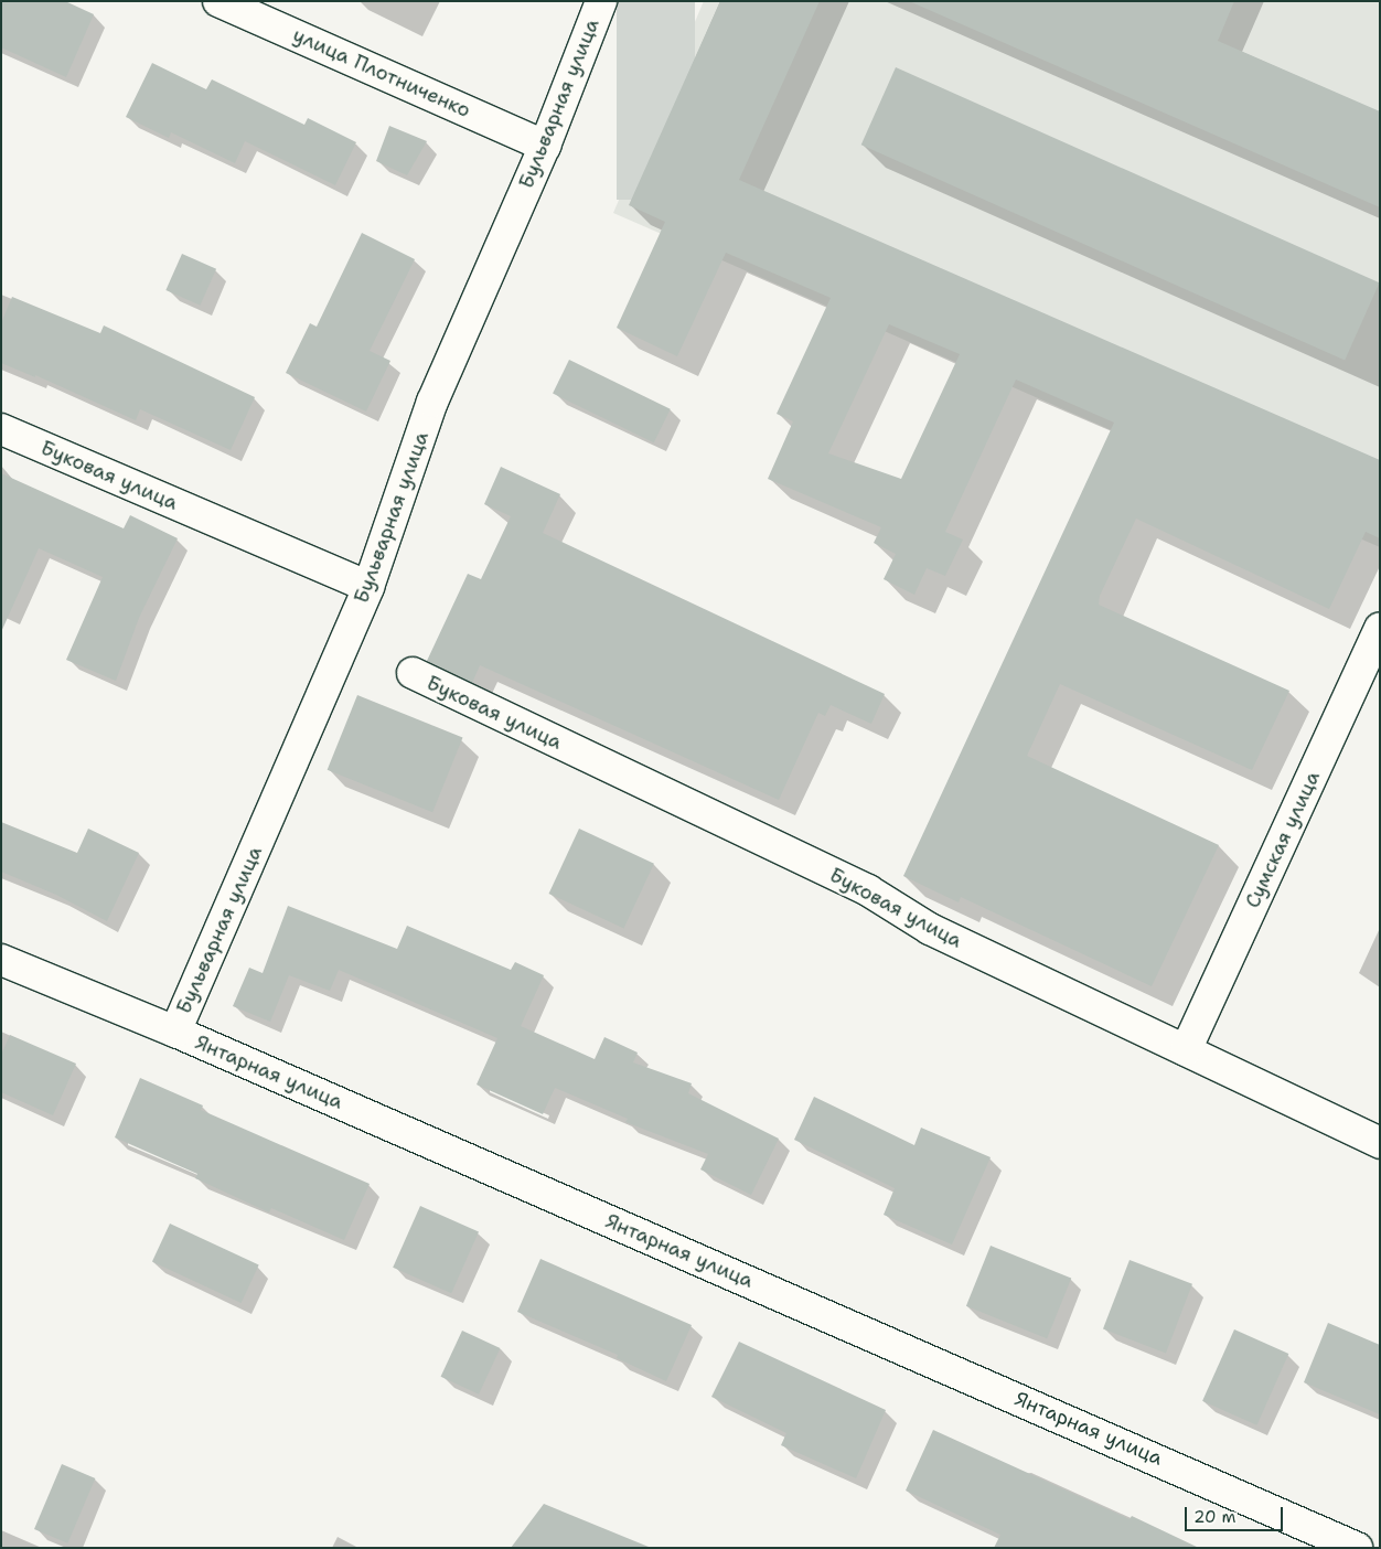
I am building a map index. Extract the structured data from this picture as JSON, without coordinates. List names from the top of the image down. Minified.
{"streets":{"street":["улица Плотниченко","Бульварная улица","Буковая улица","Сумская улица","Янтарная улица"]},"crossings":[["улица Плотниченко","Бульварная улица"],["Бульварная улица","Буковая улица"],["Бульварная улица","Янтарная улица"],["Буковая улица","Сумская улица"]],"scale_bar":"20 m"}
